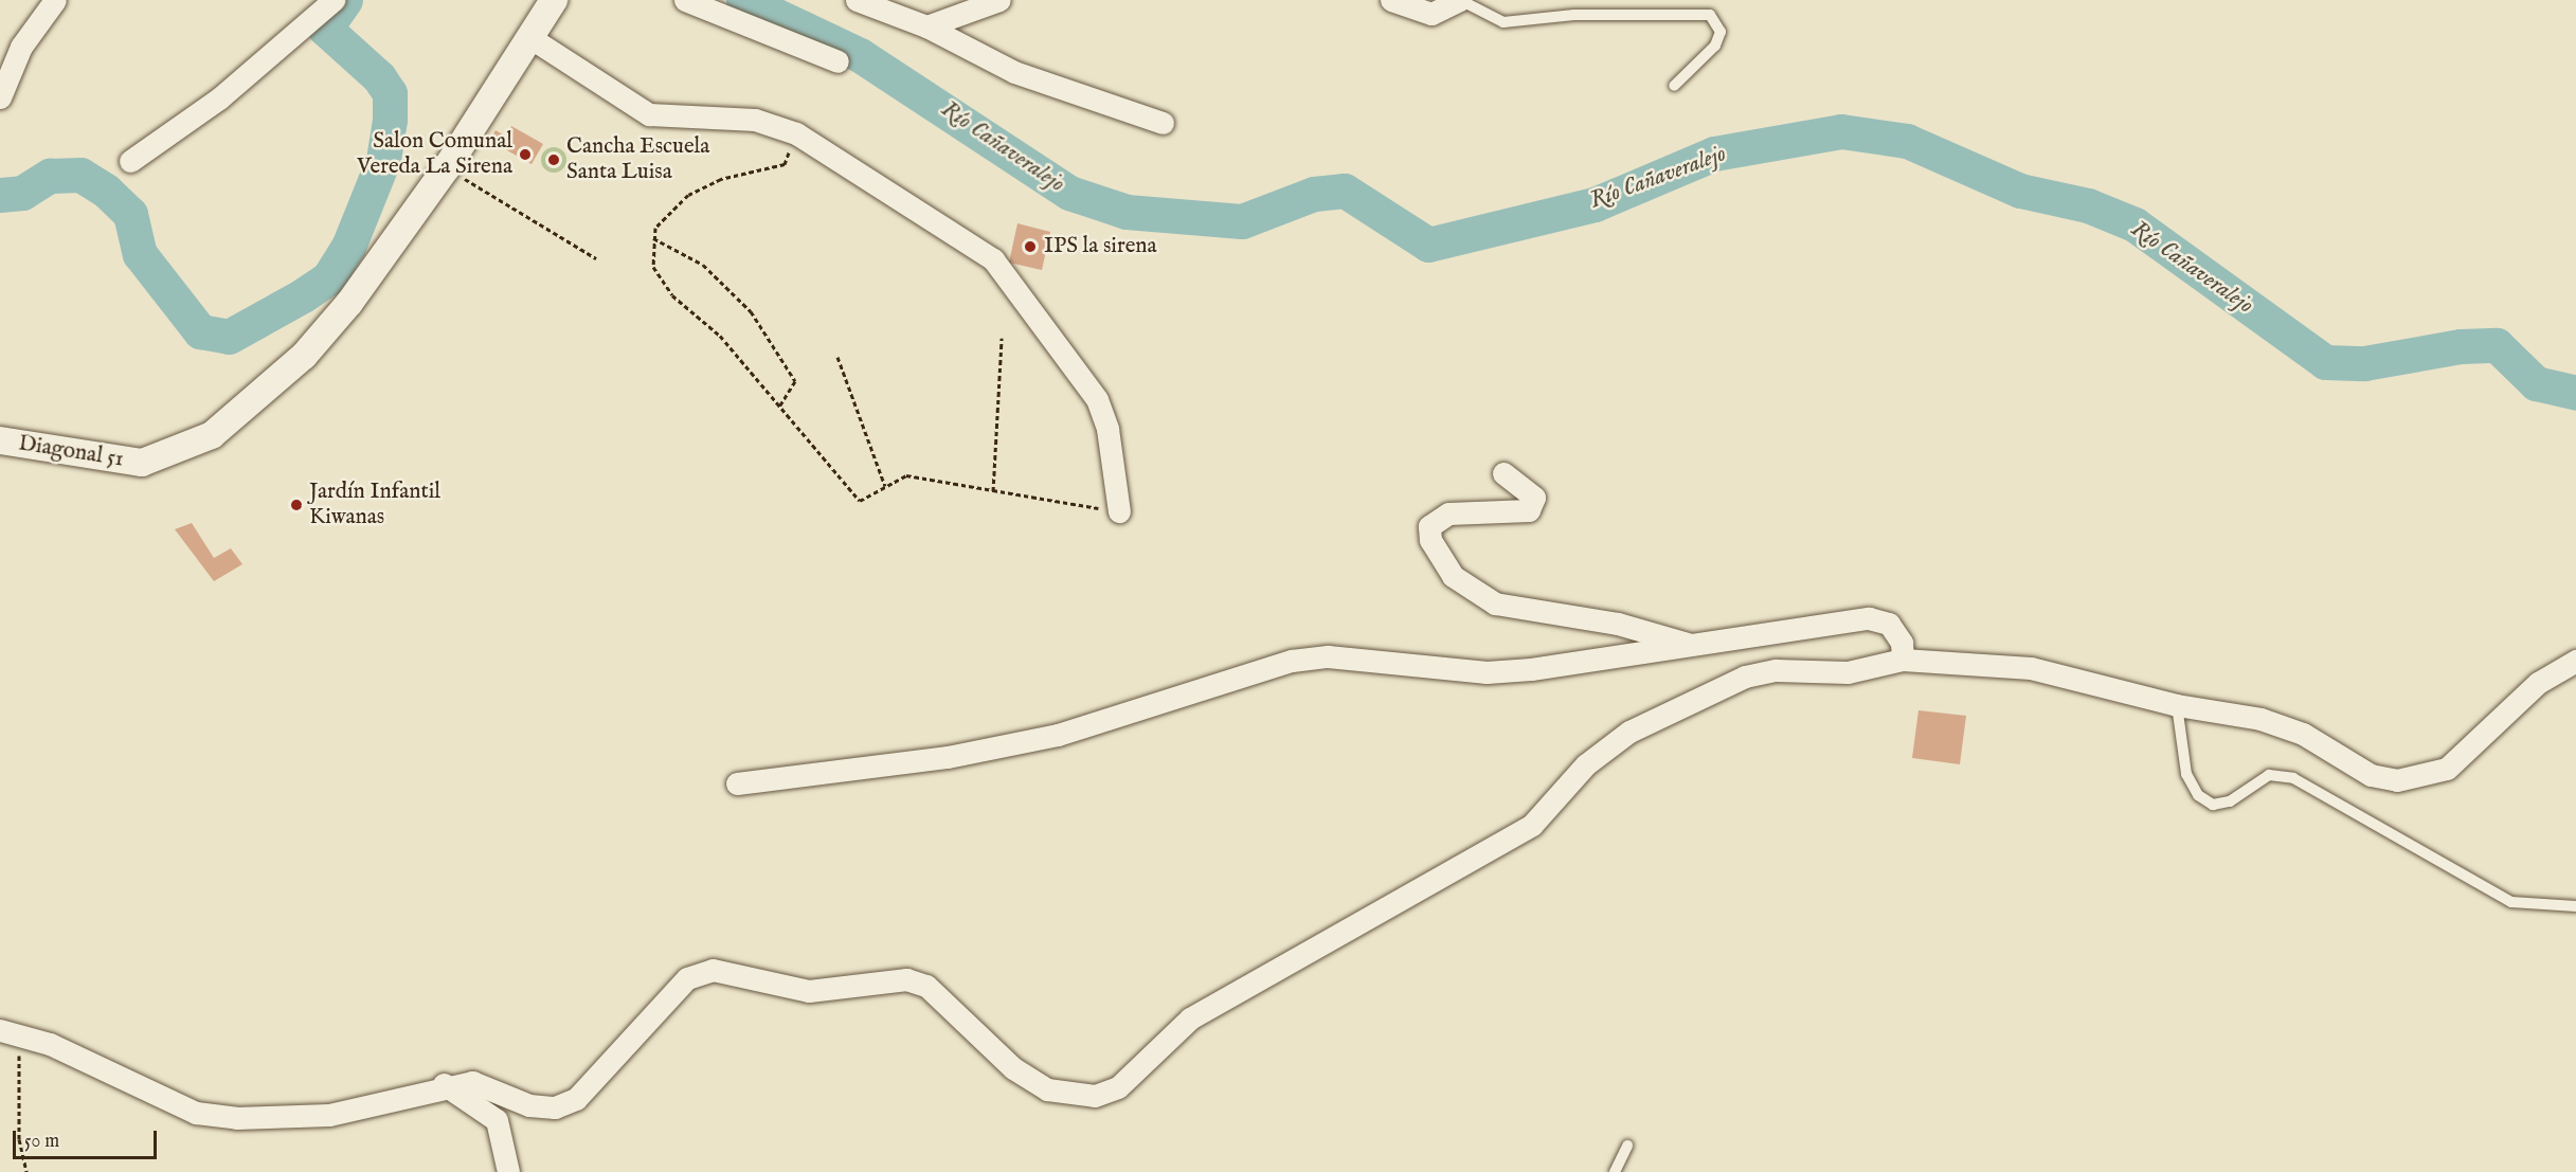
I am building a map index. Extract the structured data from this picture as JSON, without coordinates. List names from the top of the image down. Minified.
{"streets":{"street":["Diagonal 51"]},"water":["Río Cañaveralejo"],"places":["Salon Comunal Vereda La Sirena","Cancha Escuela Santa Luisa","IPS la sirena","Jardín Infantil Kiwanas"],"scale_bar":"50 m"}
